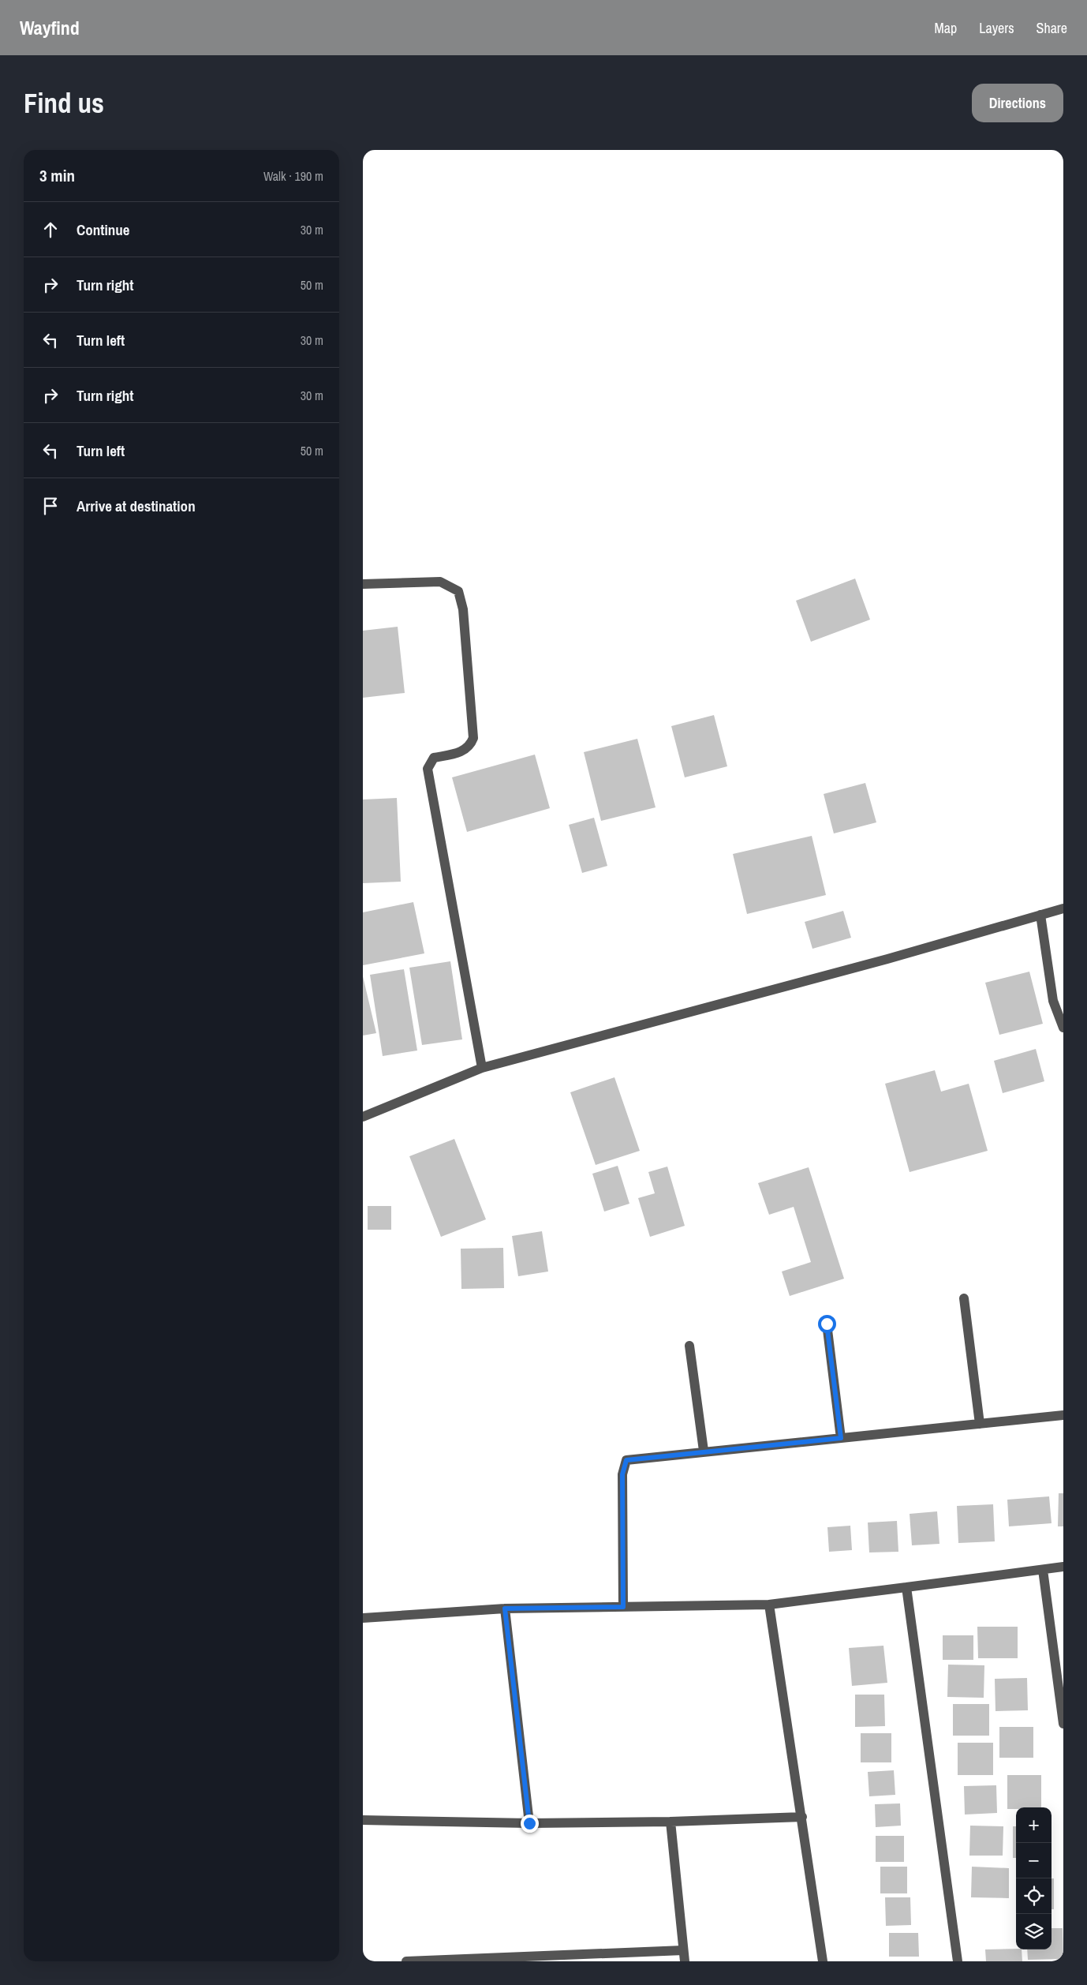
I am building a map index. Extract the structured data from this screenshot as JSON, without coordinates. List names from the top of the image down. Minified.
{"page":{"header":"Wayfind","nav":["Map","Layers","Share"],"buttons":"Directions","title":"Find us","heading":["3 min","Walk · 190 m"],"list":[["Continue","30 m"],["Turn right","50 m"],["Turn left","30 m"],["Turn right","30 m"],["Turn left","50 m"],"Arrive at destination"],"map_buttons":["+","−"]}}
